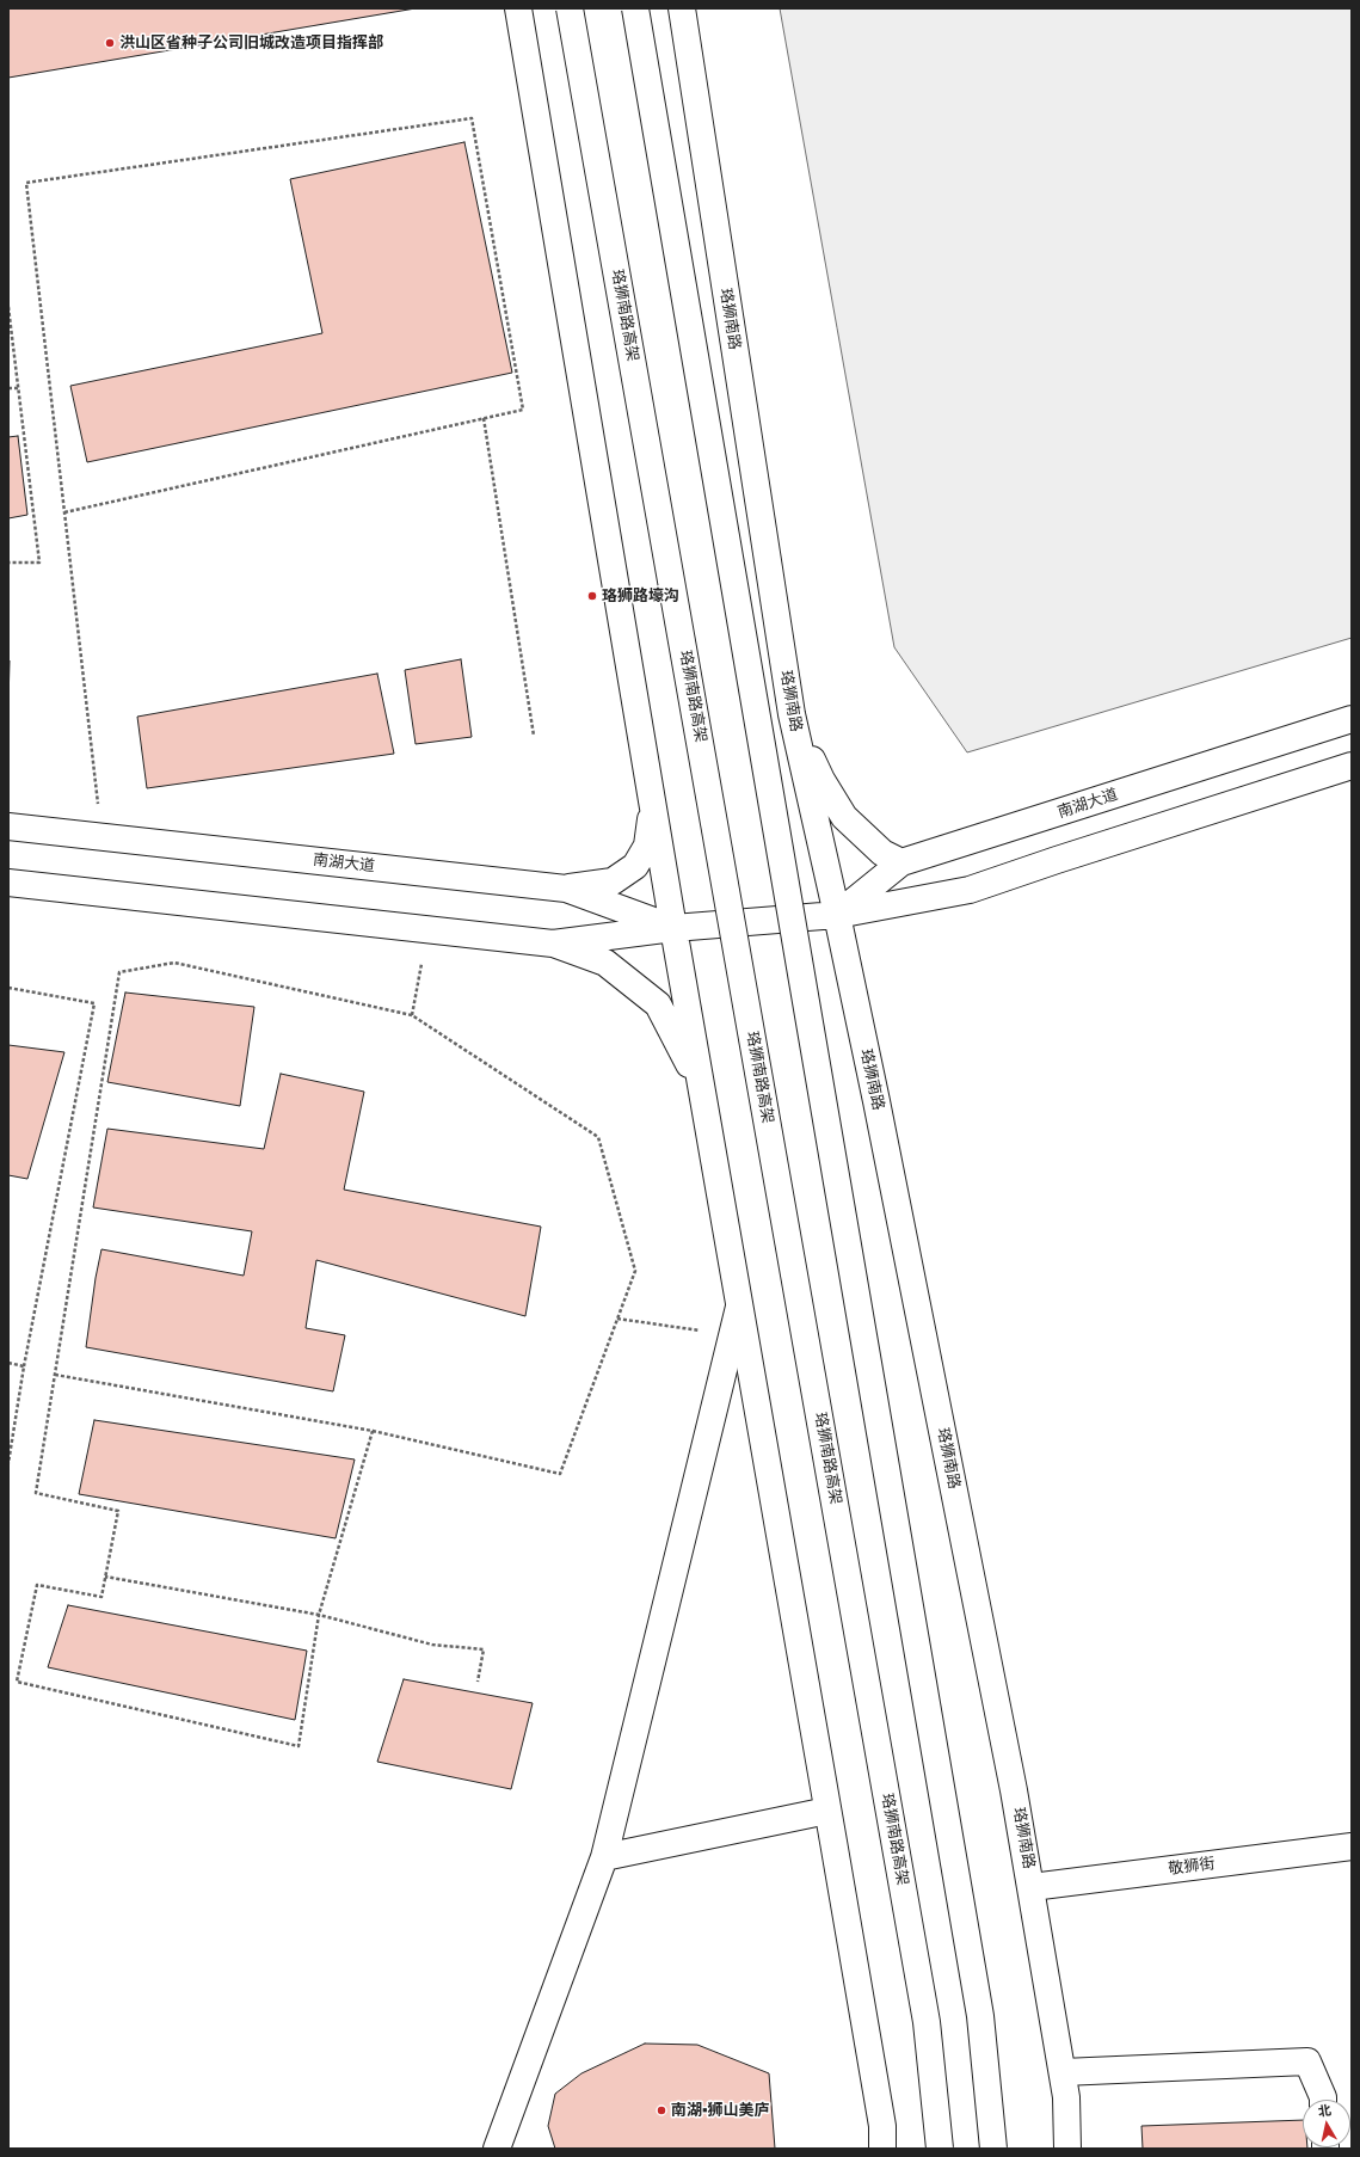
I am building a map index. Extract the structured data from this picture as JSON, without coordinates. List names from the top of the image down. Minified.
{"streets":{"main road":["珞狮南路高架","珞狮南路","南湖大道","敬狮街"]},"crossings":[["珞狮南路","南湖大道"],["珞狮南路","敬狮街"]],"places":["洪山区省种子公司旧城改造项目指挥部","珞狮路壕沟","南湖▪狮山美庐"],"north":"top"}
